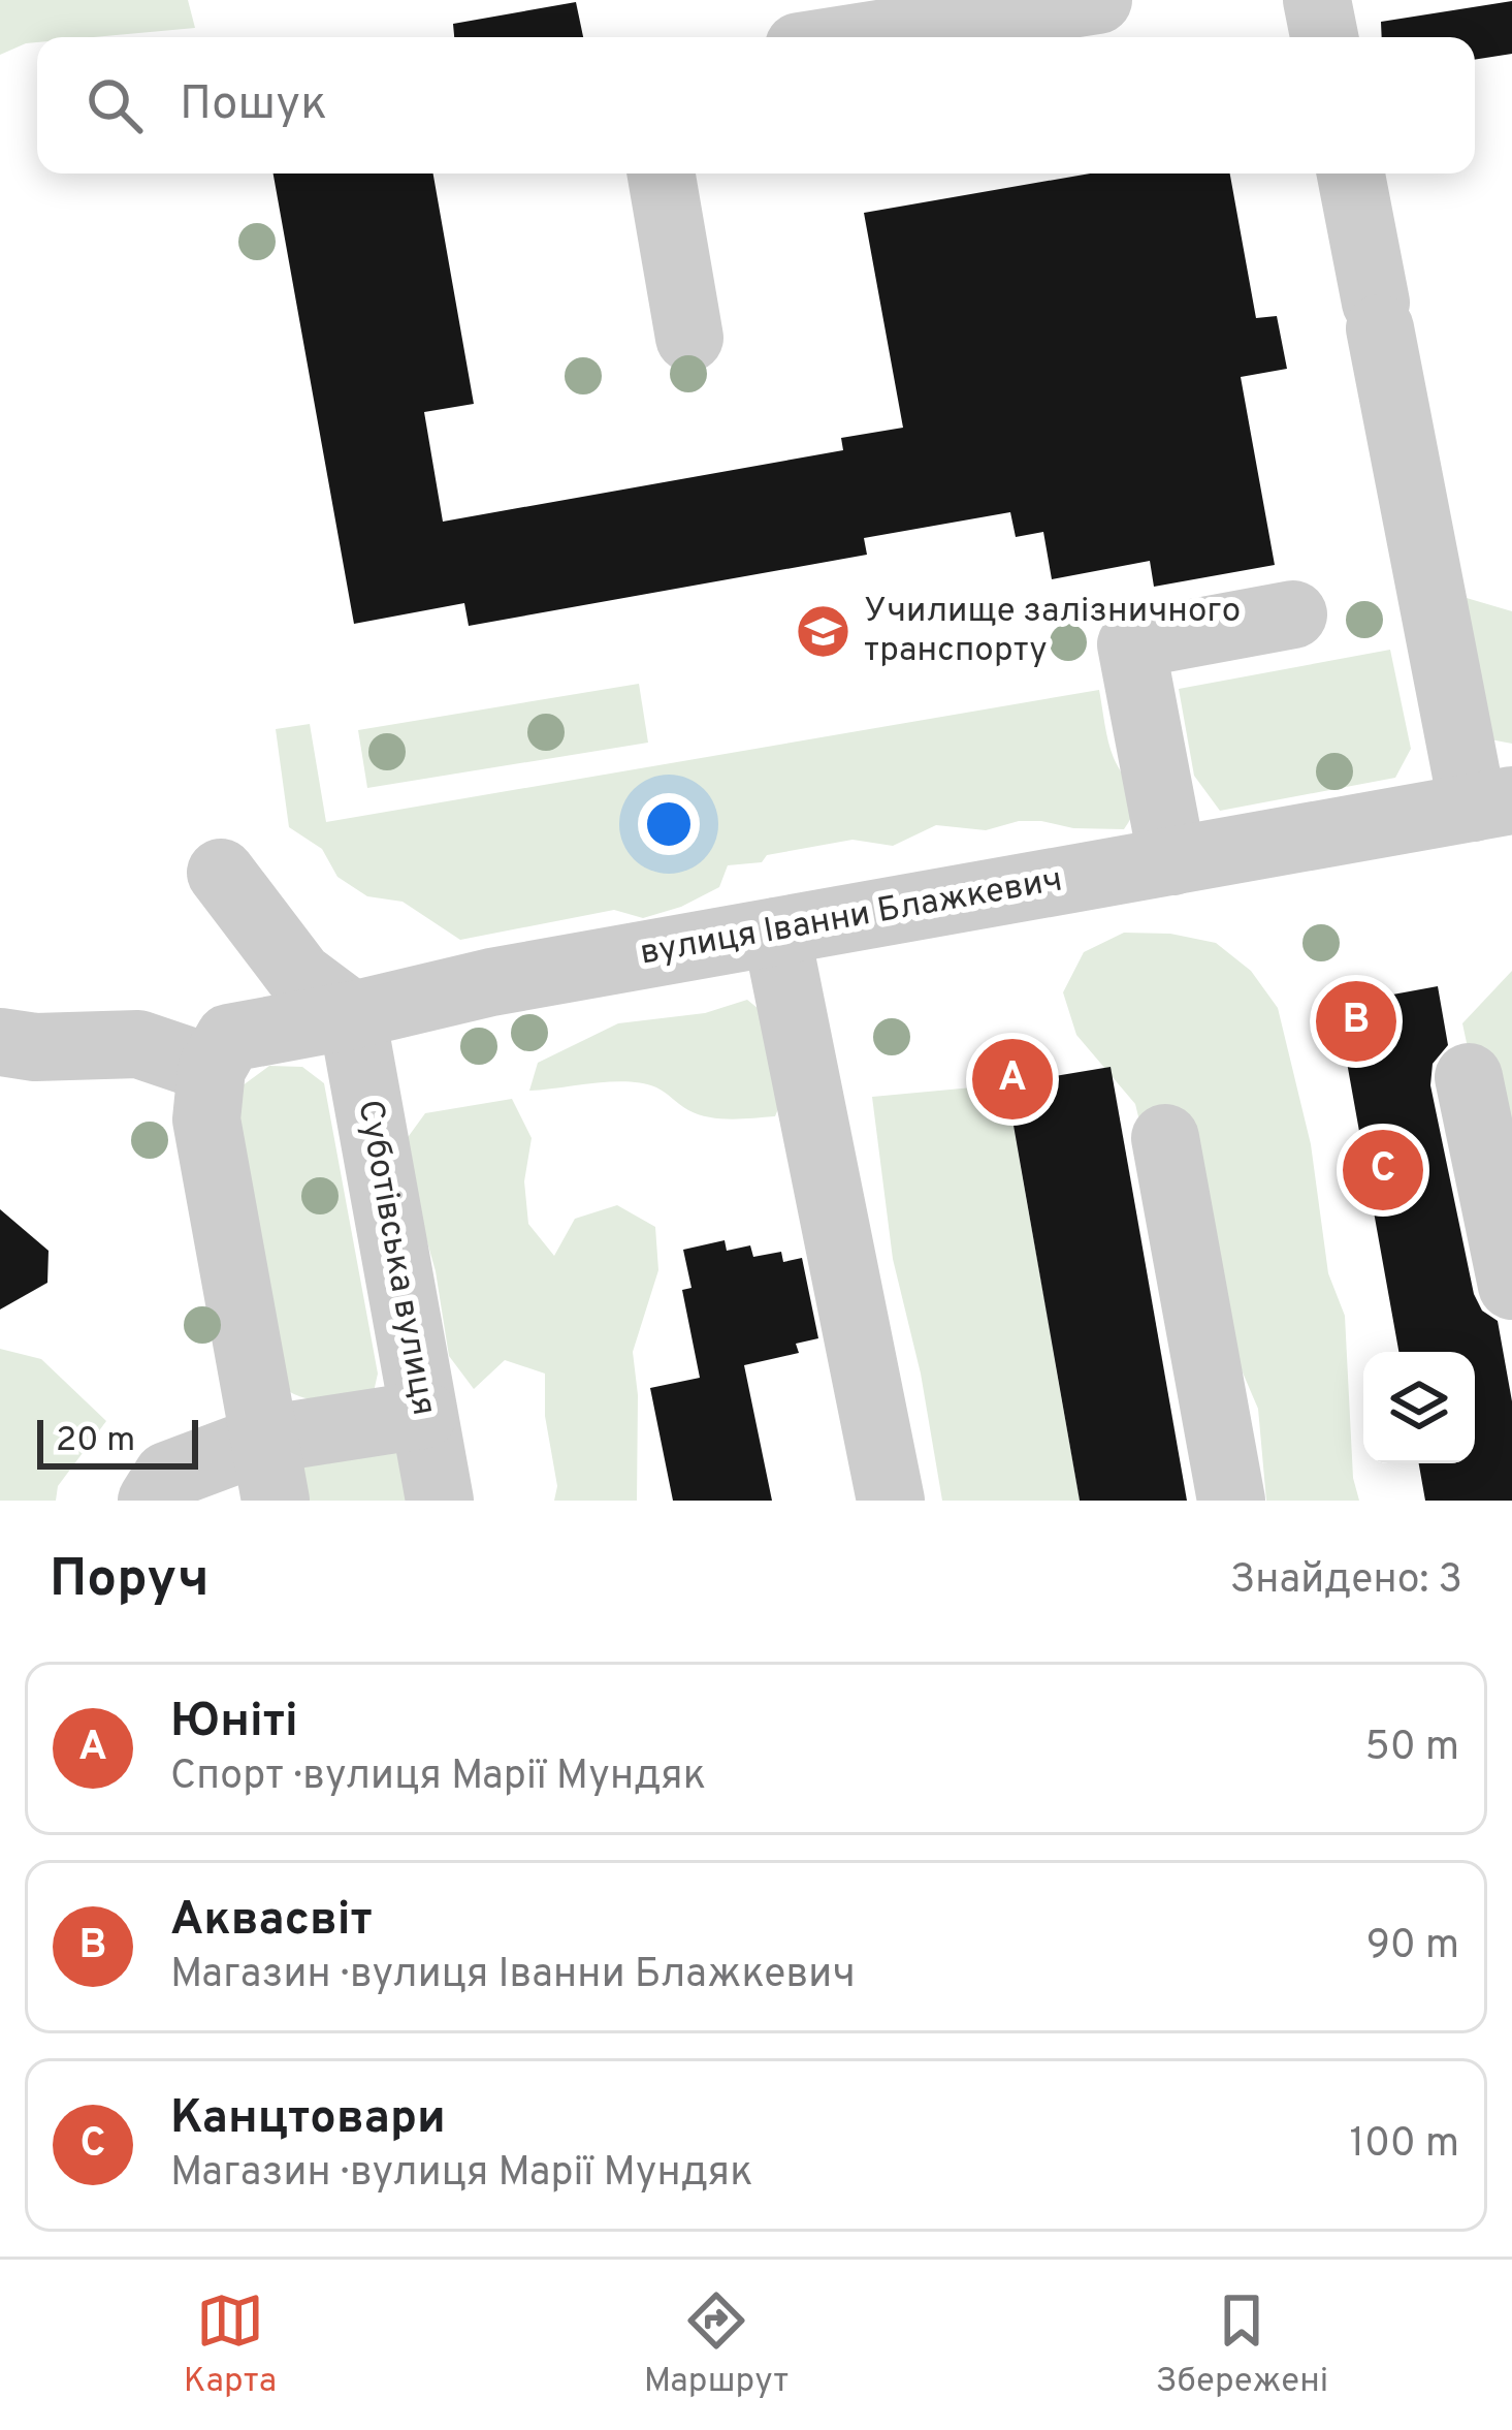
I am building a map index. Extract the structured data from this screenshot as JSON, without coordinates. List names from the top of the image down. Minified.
{"streets":{"street":["вулиця Іванни Блажкевич","Суботівська вулиця"]},"crossings":[["вулиця Іванни Блажкевич","Суботівська вулиця"]],"places":{"school or university":["Училище залізничного транспорту"]},"scale_bar":"20 m","page":{"search":"Пошук","pins":["B","A","C"],"scale":"20 m","heading":["Поруч","Знайдено: 3"],"list":[{"mark":"A","name":"Юніті","note":"Спорт · вулиця Марії Мундяк","value":"50 m"},{"mark":"B","name":"Аквасвіт","note":"Магазин · вулиця Іванни Блажкевич","value":"90 m"},{"mark":"C","name":"Канцтовари","note":"Магазин · вулиця Марії Мундяк","value":"100 m"}],"nav":["Карта","Маршрут","Збережені"]}}
